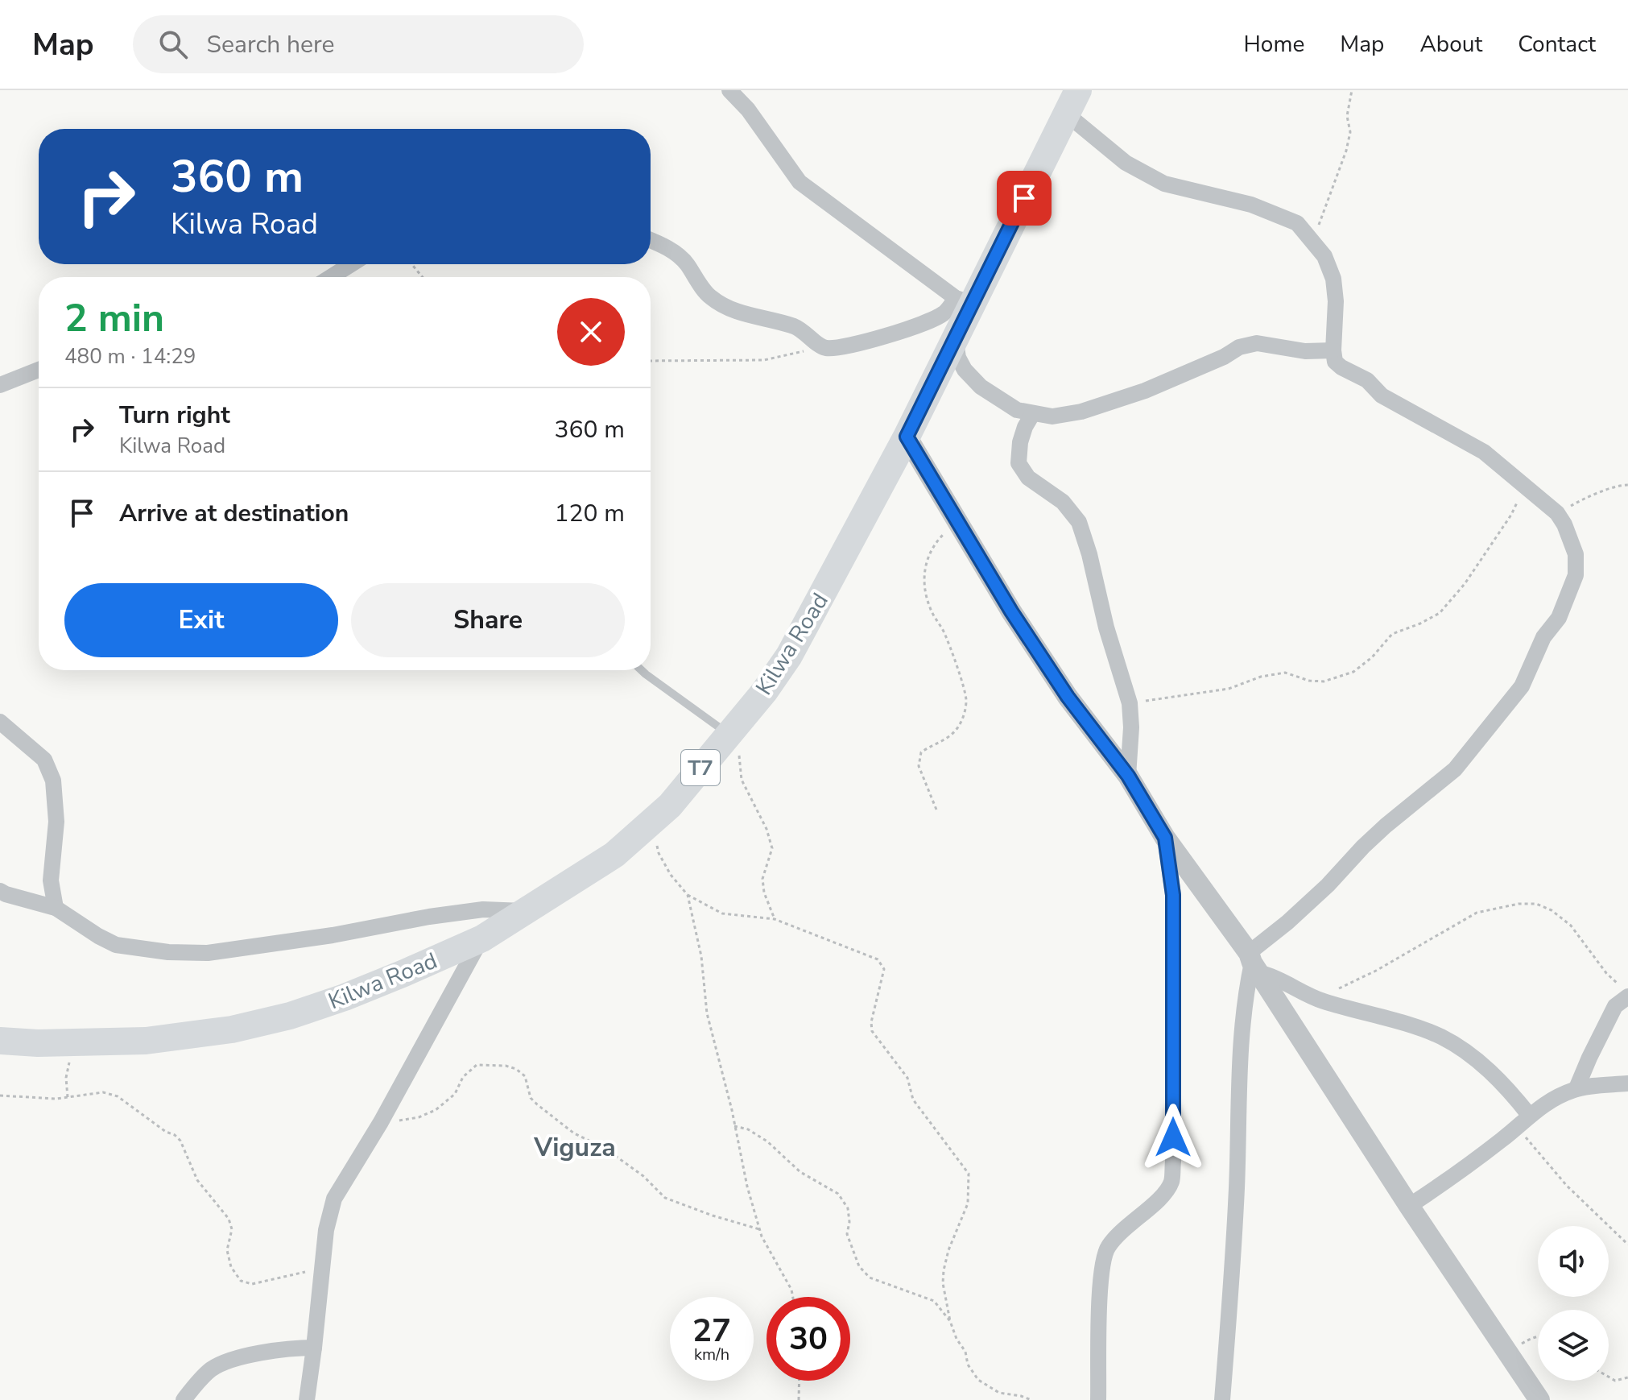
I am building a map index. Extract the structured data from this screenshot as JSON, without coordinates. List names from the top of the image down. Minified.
{"streets":{"highway":["Kilwa Road","T7"]},"districts":["Viguza"],"page":{"header":"Map","search":"Search here","nav":["Home","Map","About","Contact"],"turn":["360 m","Kilwa Road"],"heading":["2 min","480 m · 14:29"],"list":[{"name":"Turn right","note":"Kilwa Road","value":"360 m"},{"name":"Arrive at destination","value":"120 m"}],"buttons":["Exit","Share"],"speed":"27 km/h","limit":"30"}}
